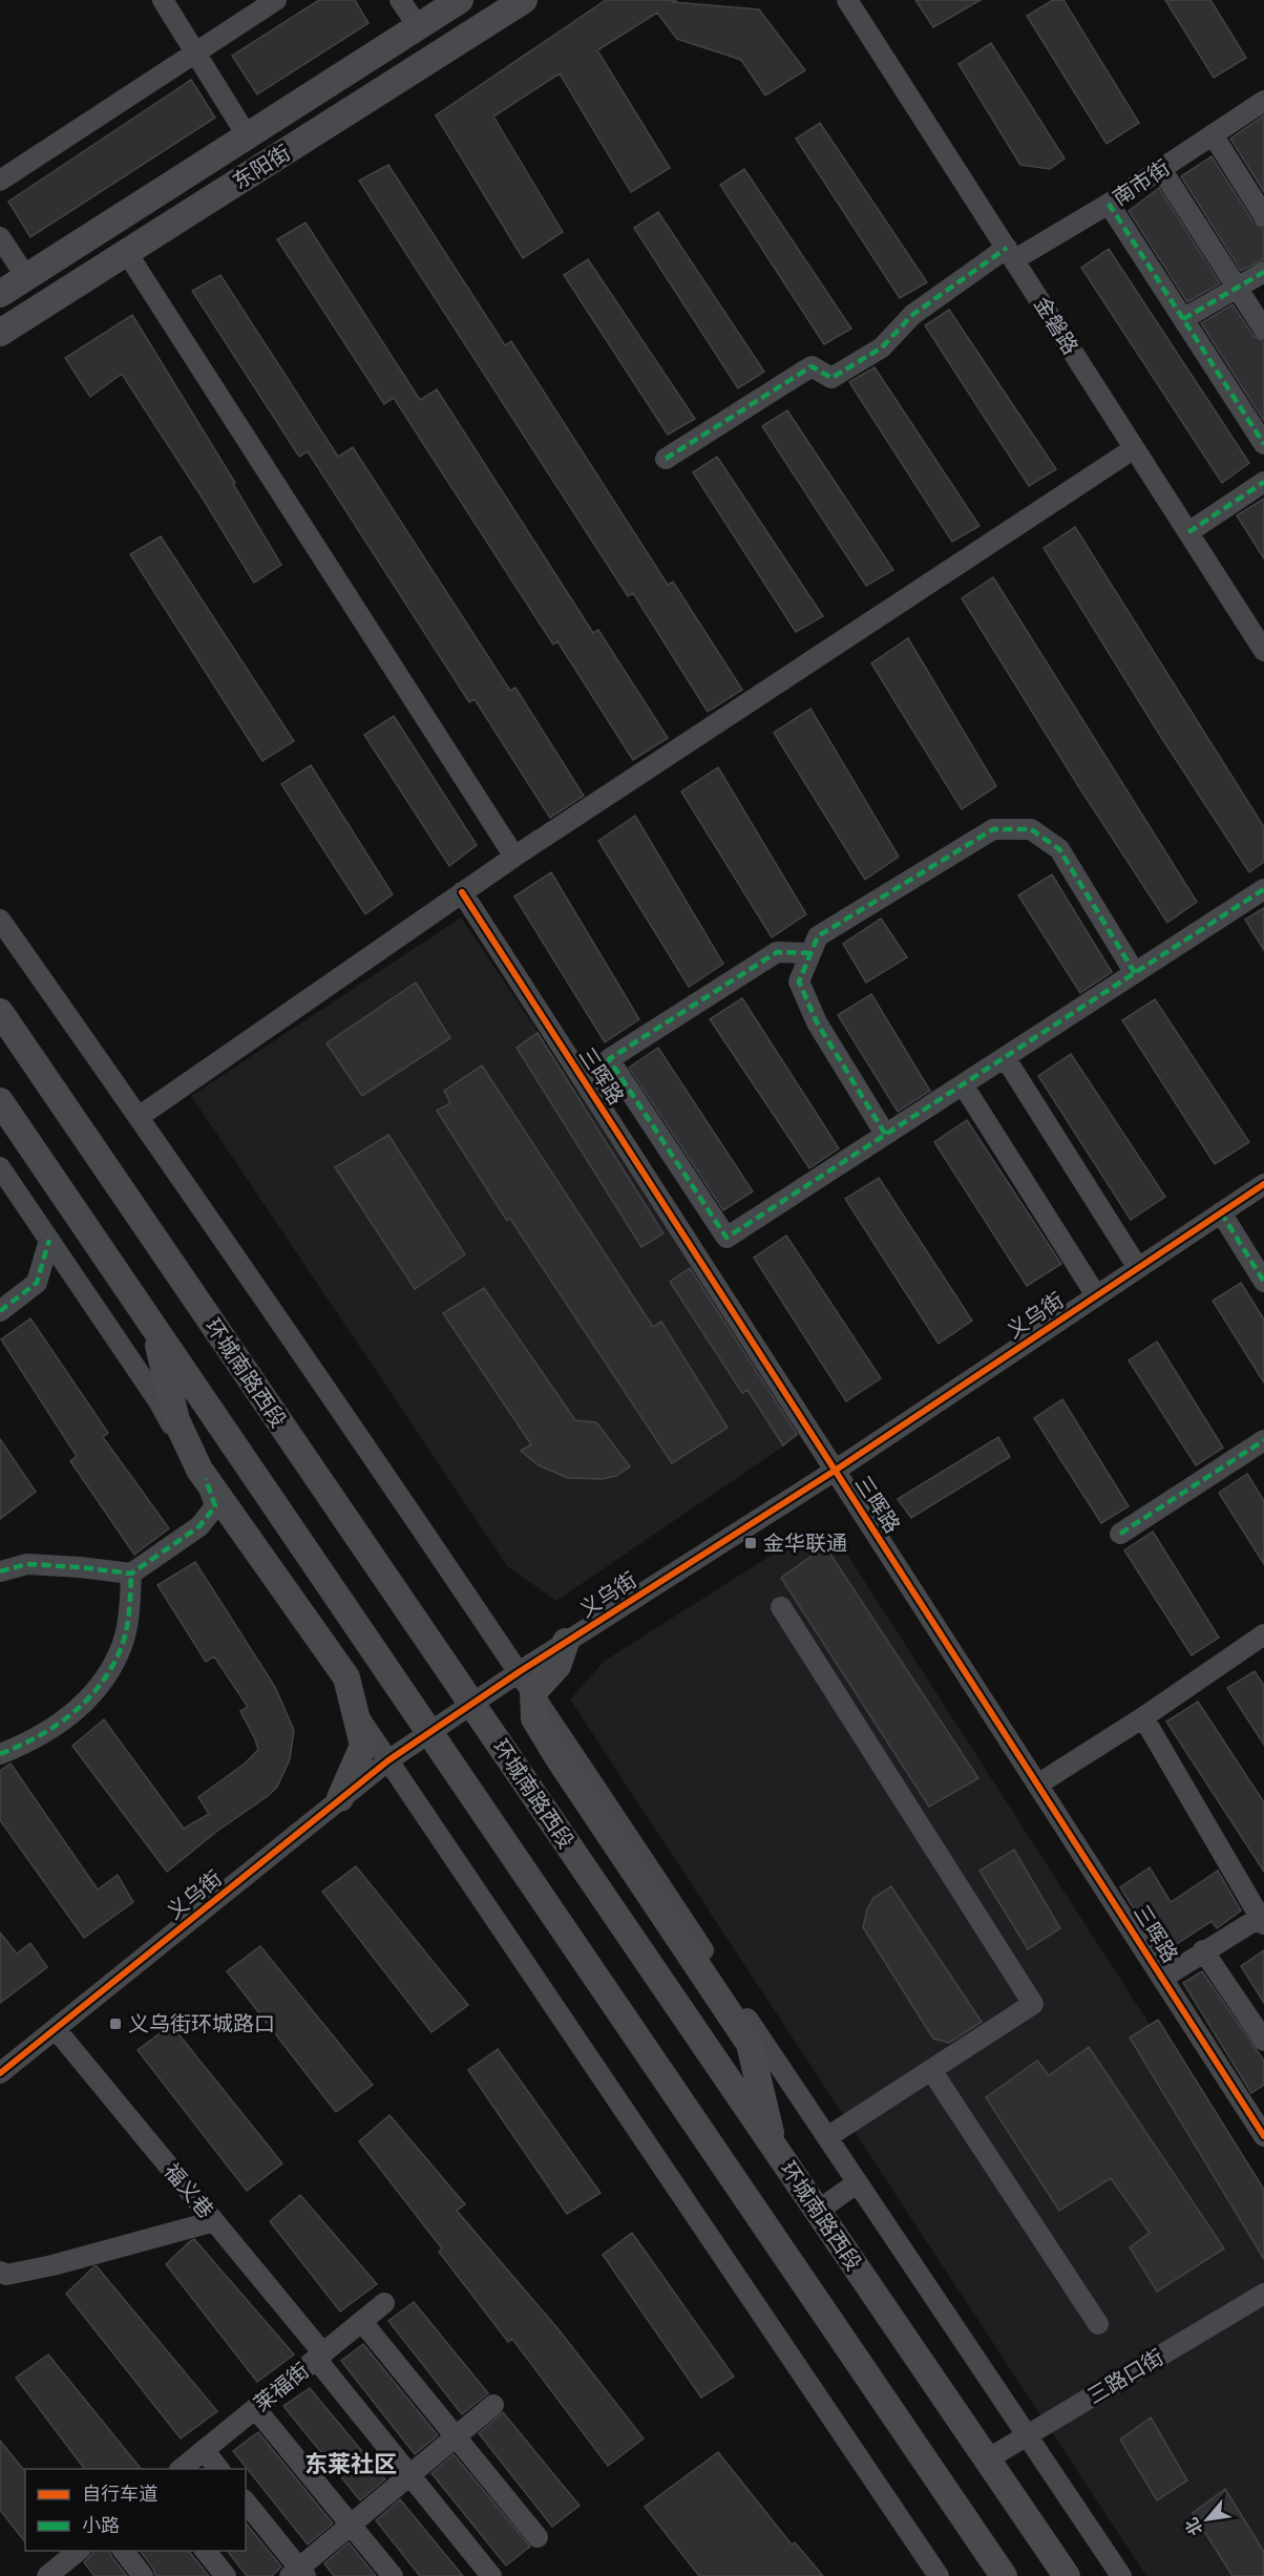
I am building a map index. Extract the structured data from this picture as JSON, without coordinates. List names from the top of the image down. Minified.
{"streets":{"main road":["东阳街","环城南路西段"],"street":["南市街","金磐路","三晖路","义乌街","福义巷","三路口街","莱福街"]},"crossings":[["南市街","金磐路"],["三晖路","义乌街"],["义乌街","环城南路西段"],["义乌街","福义巷"],["环城南路西段","三路口街"],["福义巷","莱福街"]],"districts":["东莱社区"],"places":{"transit":["金华联通","义乌街环城路口"]},"legend":["自行车道","小路"],"north":"bottom left"}
